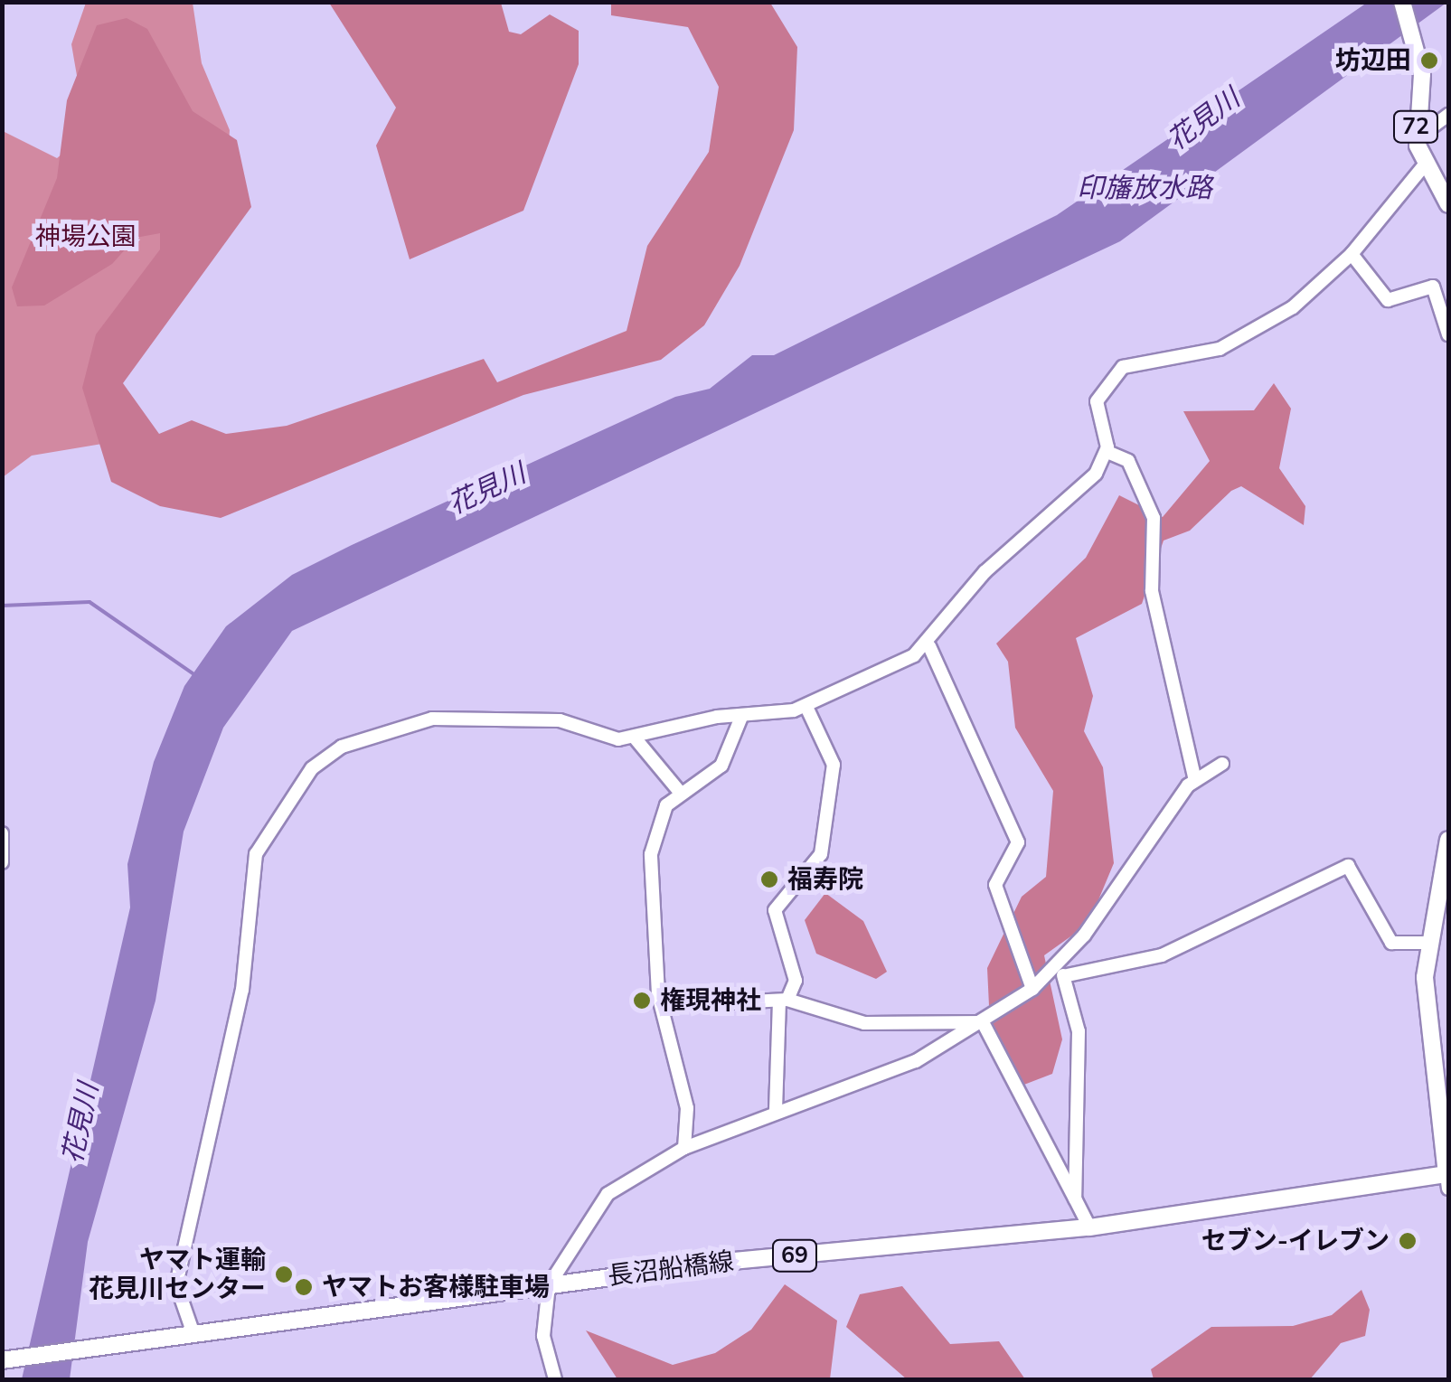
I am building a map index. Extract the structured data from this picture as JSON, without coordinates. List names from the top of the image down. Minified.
{"streets":{"main road":["72","69","長沼船橋線"]},"water":["花見川","印旛放水路"],"parks":["神場公園"],"places":["坊辺田","福寿院","権現神社","セブン-イレブン","ヤマト運輸 花見川センター","ヤマトお客様駐車場"]}
